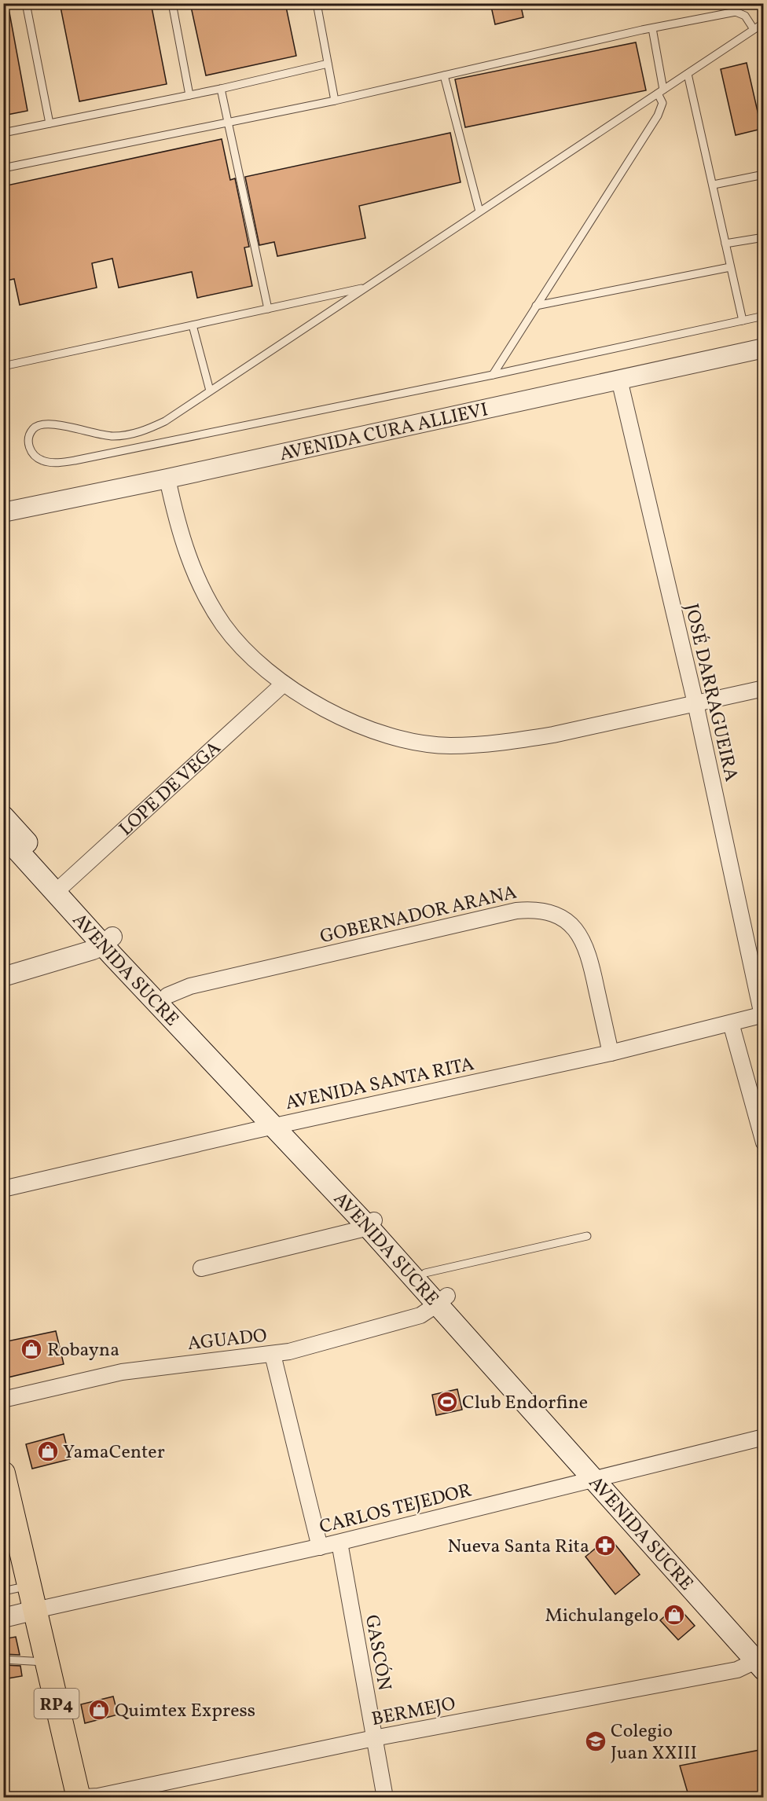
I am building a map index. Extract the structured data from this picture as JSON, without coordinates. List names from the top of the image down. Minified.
{"streets":{"main road":["AVENIDA SUCRE","RP4"],"street":["AVENIDA CURA ALLIEVI","JOSÉ DARRAGUEIRA","LOPE DE VEGA","GOBERNADOR ARANA","AVENIDA SANTA RITA","AGUADO","CARLOS TEJEDOR","GASCÓN","BERMEJO"]},"crossings":[["AVENIDA CURA ALLIEVI","JOSÉ DARRAGUEIRA"],["JOSÉ DARRAGUEIRA","AVENIDA SANTA RITA"],["LOPE DE VEGA","AVENIDA SUCRE"],["GOBERNADOR ARANA","AVENIDA SUCRE"],["GOBERNADOR ARANA","AVENIDA SANTA RITA"],["AVENIDA SUCRE","AVENIDA SANTA RITA"],["AVENIDA SUCRE","AGUADO"],["AVENIDA SUCRE","CARLOS TEJEDOR"],["AVENIDA SUCRE","BERMEJO"],["CARLOS TEJEDOR","GASCÓN"],["CARLOS TEJEDOR","RP4"],["GASCÓN","BERMEJO"],["RP4","BERMEJO"]],"places":{"shop":["Robayna","YamaCenter","Michulangelo","Quimtex Express"],"sports":["Club Endorfine"],"pharmacy":["Nueva Santa Rita"],"school or university":["Colegio Juan XXIII"]}}
